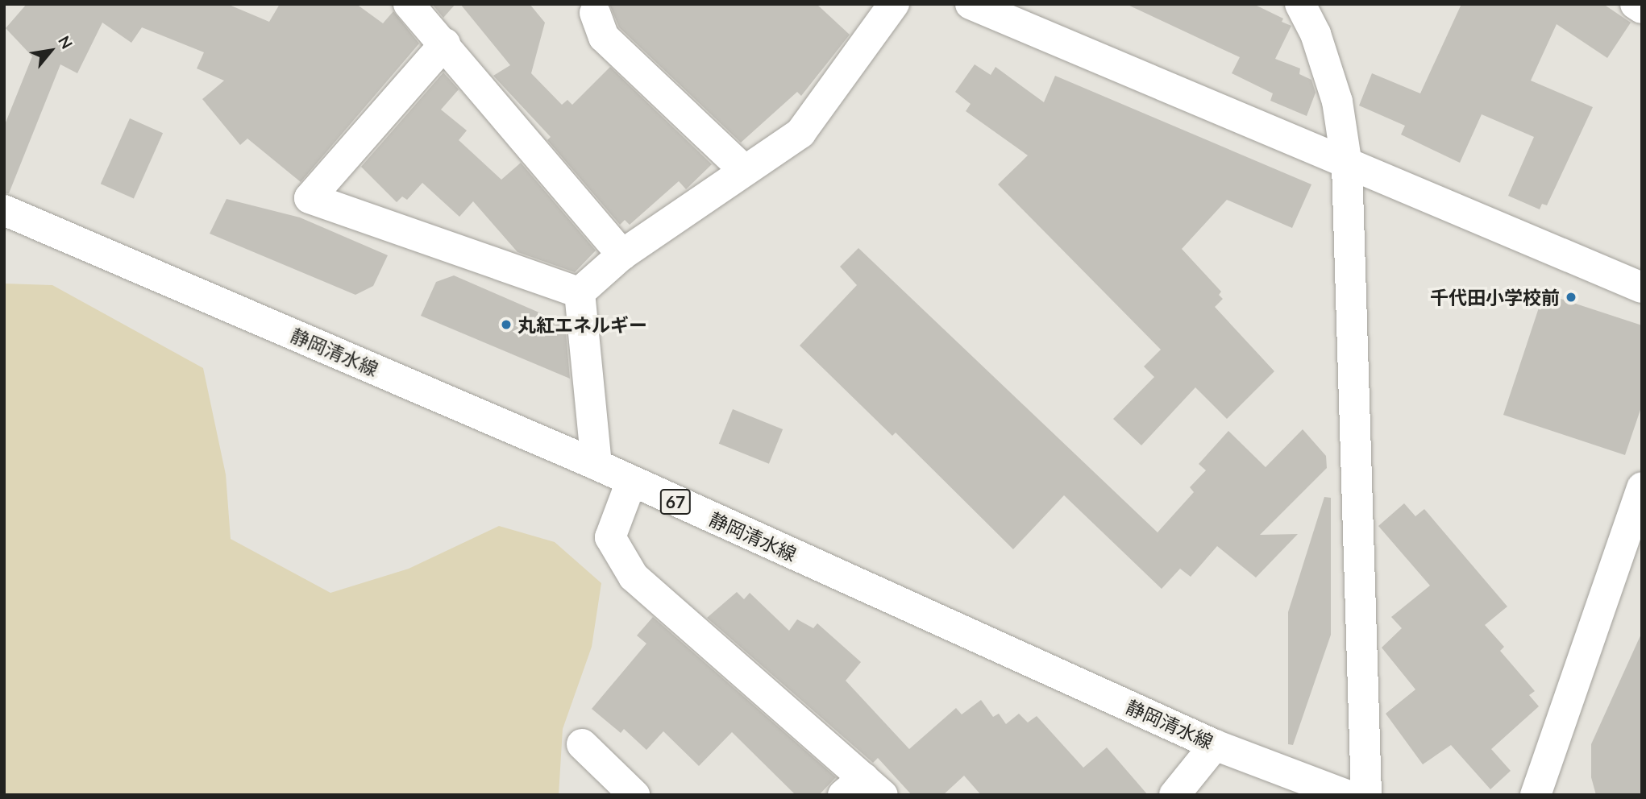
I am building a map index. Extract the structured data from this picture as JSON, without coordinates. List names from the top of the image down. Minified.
{"streets":{"street":["静岡清水線","67"]},"places":["千代田小学校前","丸紅エネルギー"],"north":"top right"}
